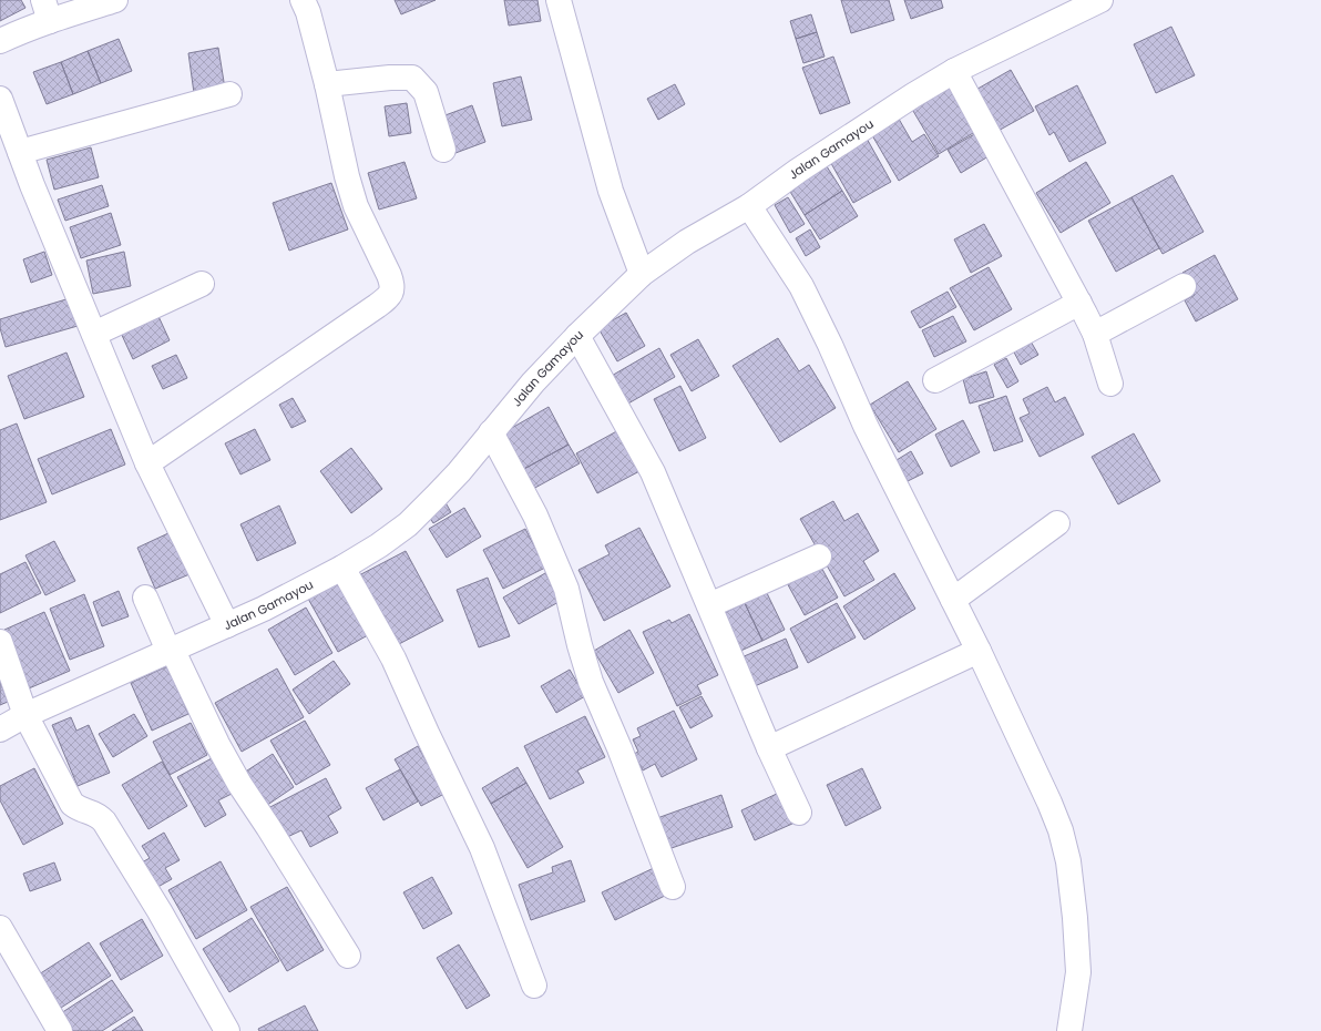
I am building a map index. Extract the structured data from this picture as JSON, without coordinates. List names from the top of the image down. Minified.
{"streets":{"street":["Jalan Gamayou"]}}
